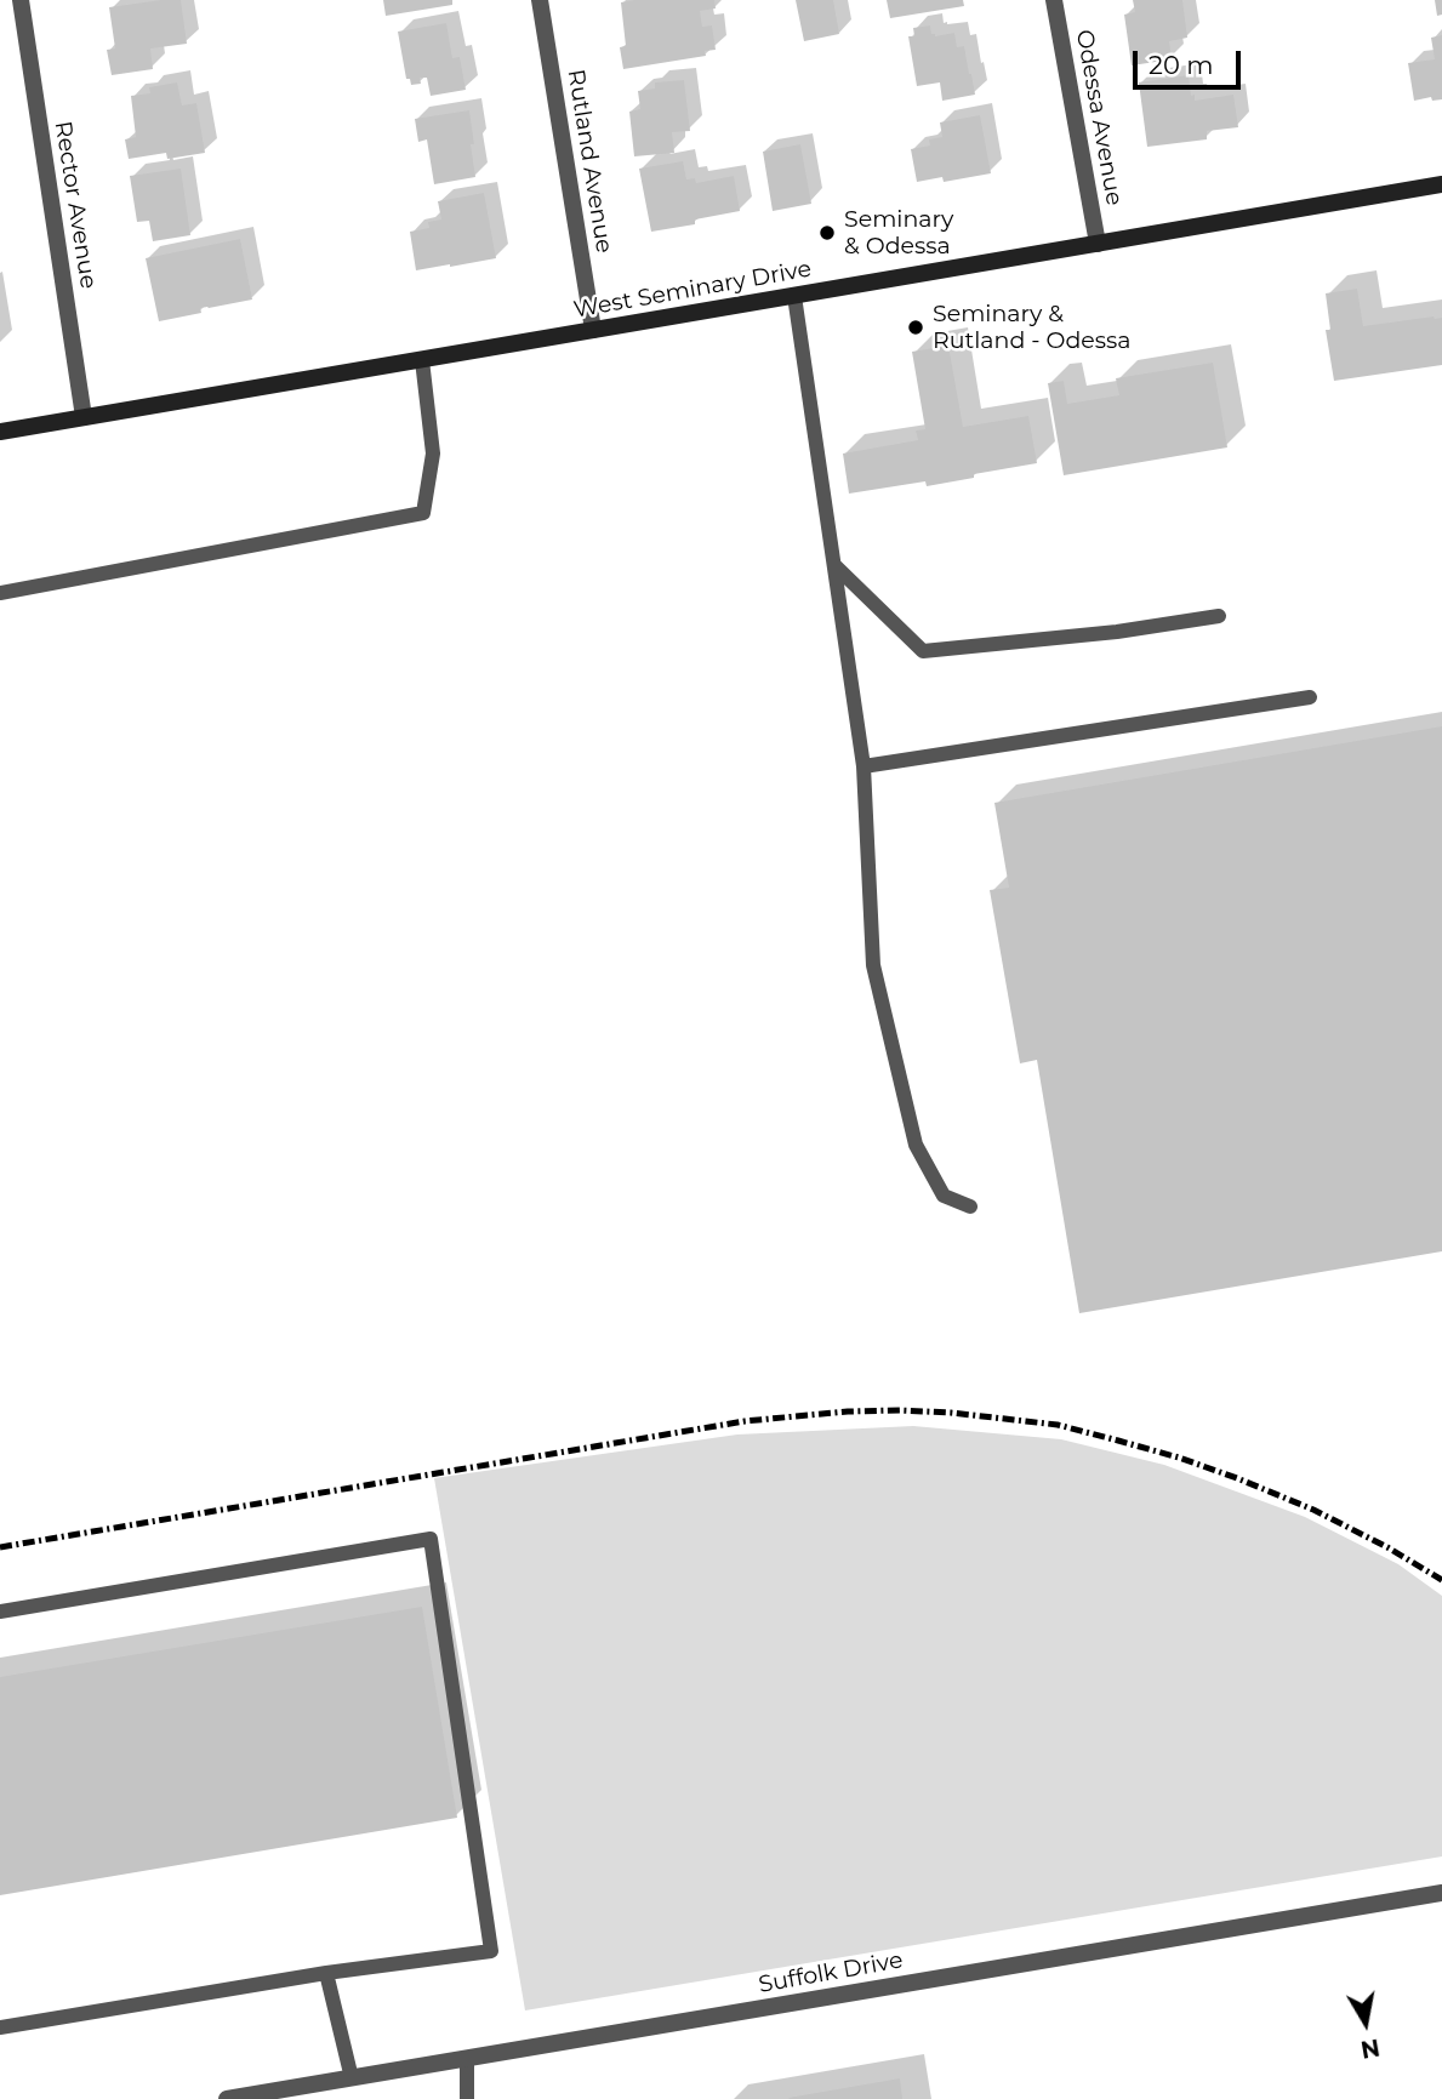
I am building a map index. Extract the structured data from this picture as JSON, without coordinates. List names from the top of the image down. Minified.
{"streets":{"main road":["West Seminary Drive"],"street":["Odessa Avenue","Rutland Avenue","Rector Avenue","Suffolk Drive"]},"crossings":[["Odessa Avenue","West Seminary Drive"],["Rutland Avenue","West Seminary Drive"],["Rector Avenue","West Seminary Drive"]],"places":["Seminary & Odessa","Seminary & Rutland - Odessa"],"scale_bar":"20 m","north":"bottom"}
